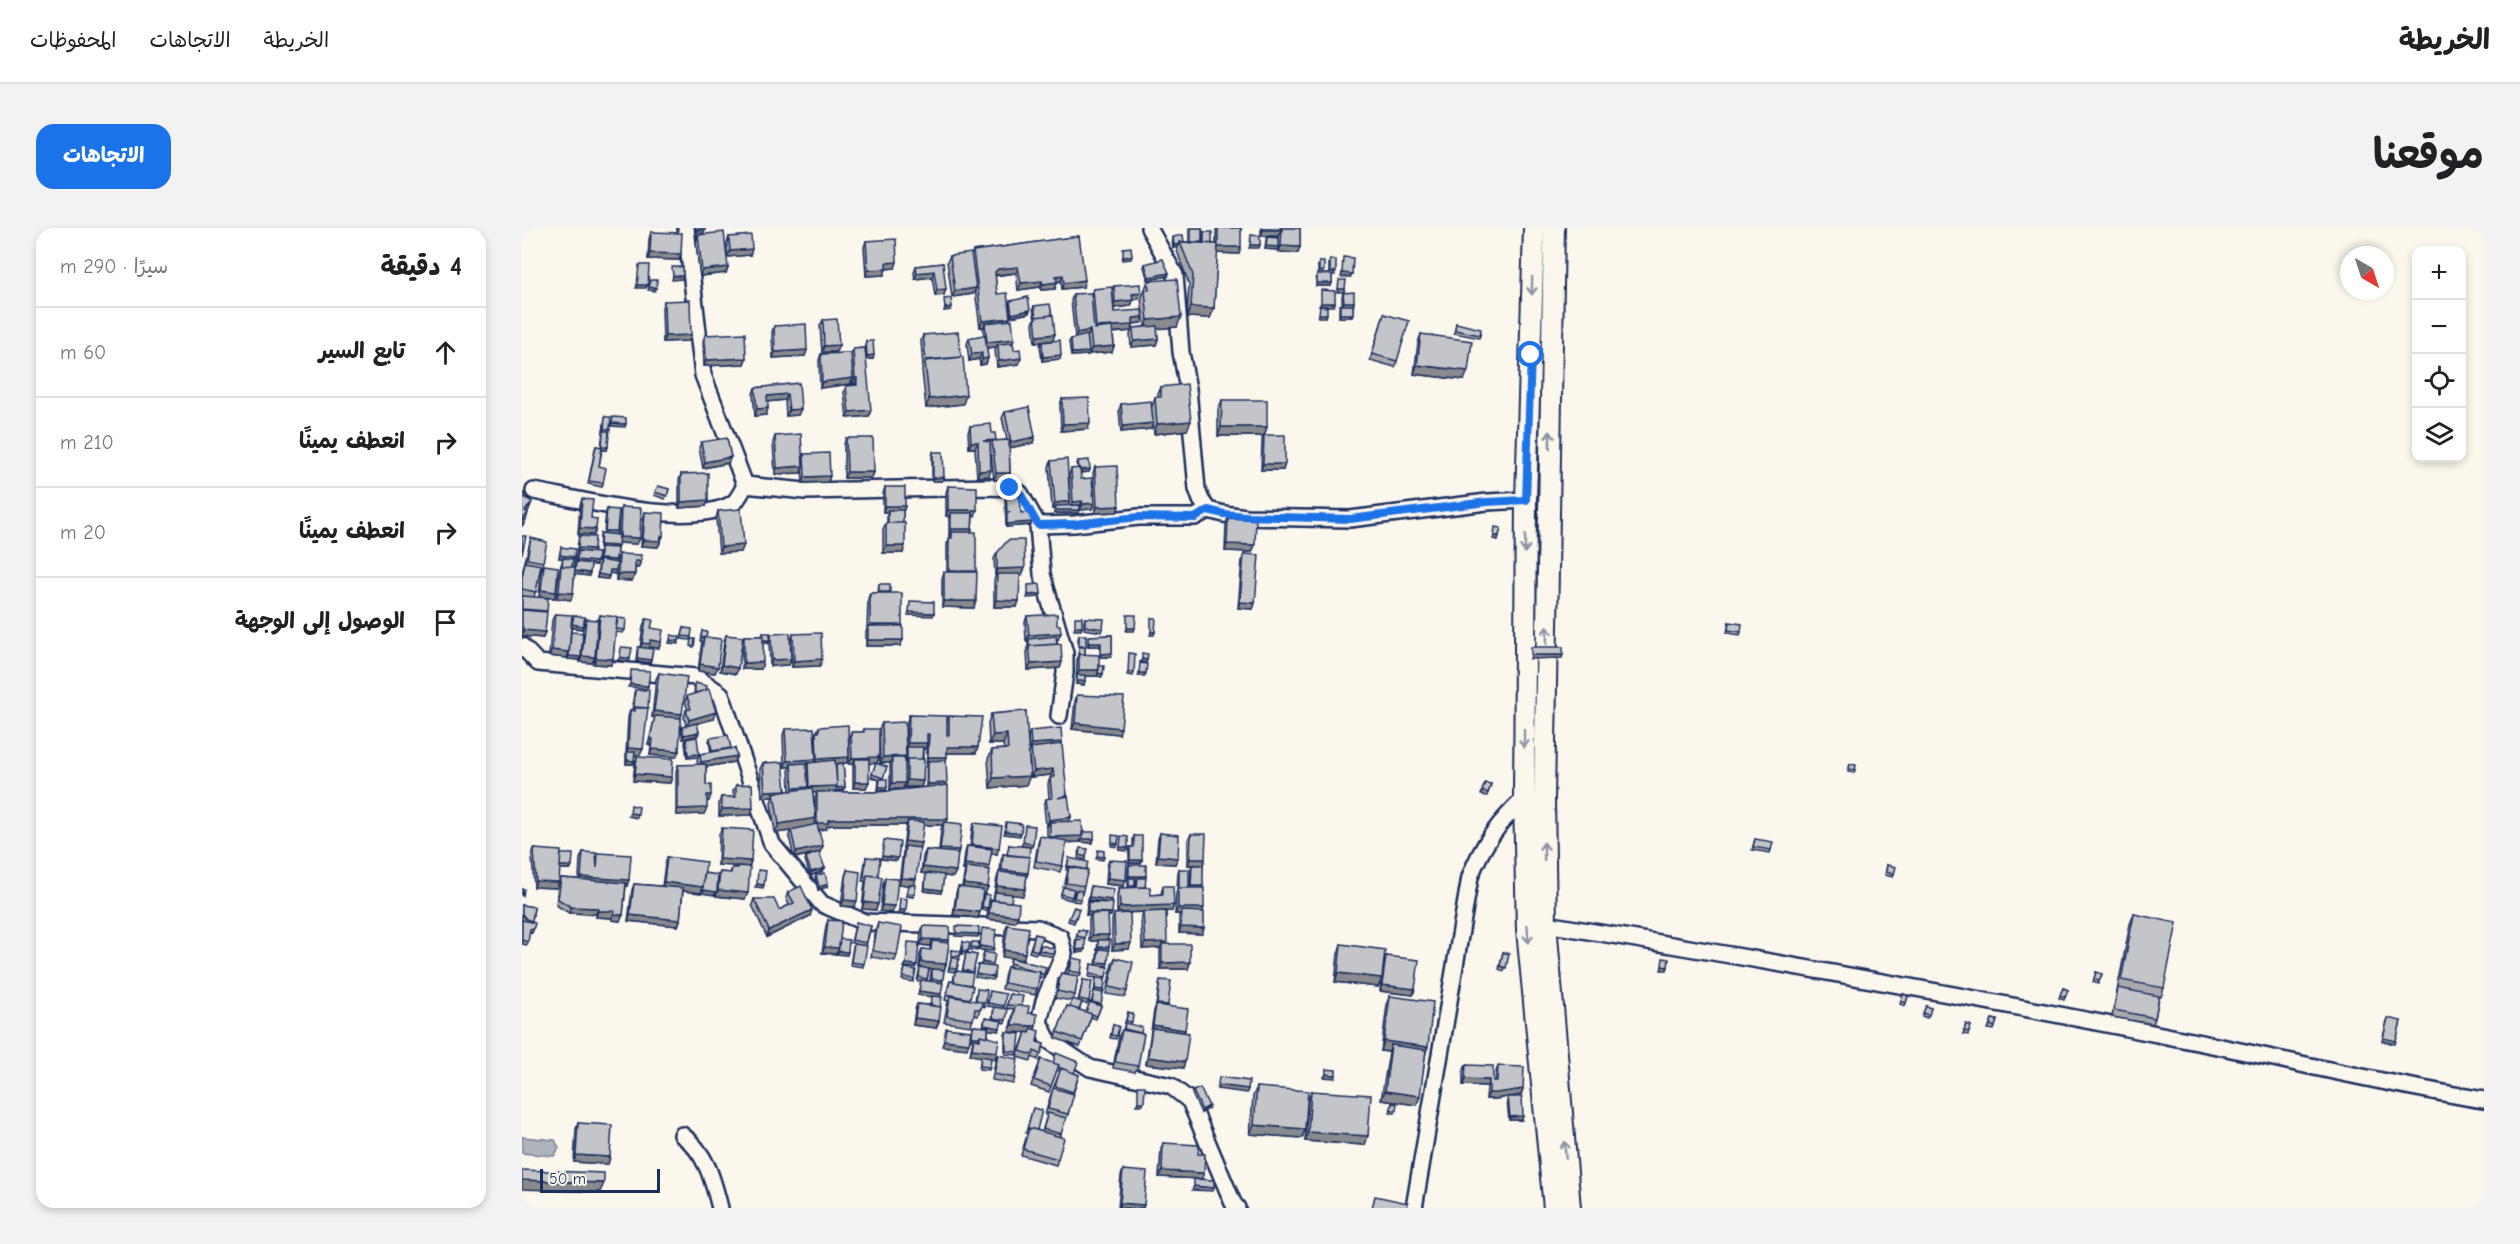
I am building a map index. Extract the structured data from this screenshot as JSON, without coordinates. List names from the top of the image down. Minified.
{"scale_bar":"50 m","north":"bottom right","page":{"header":"الخريطة","nav":["الخريطة","الاتجاهات","المحفوظات"],"title":"موقعنا","buttons":"الاتجاهات","heading":["4 دقيقة","سيرًا · 290 m"],"map_buttons":["+","−"],"list":[["تابع السير","60 m"],["انعطف يمينًا","210 m"],["انعطف يمينًا","20 m"],"الوصول إلى الوجهة"],"scale":"50 m"}}
